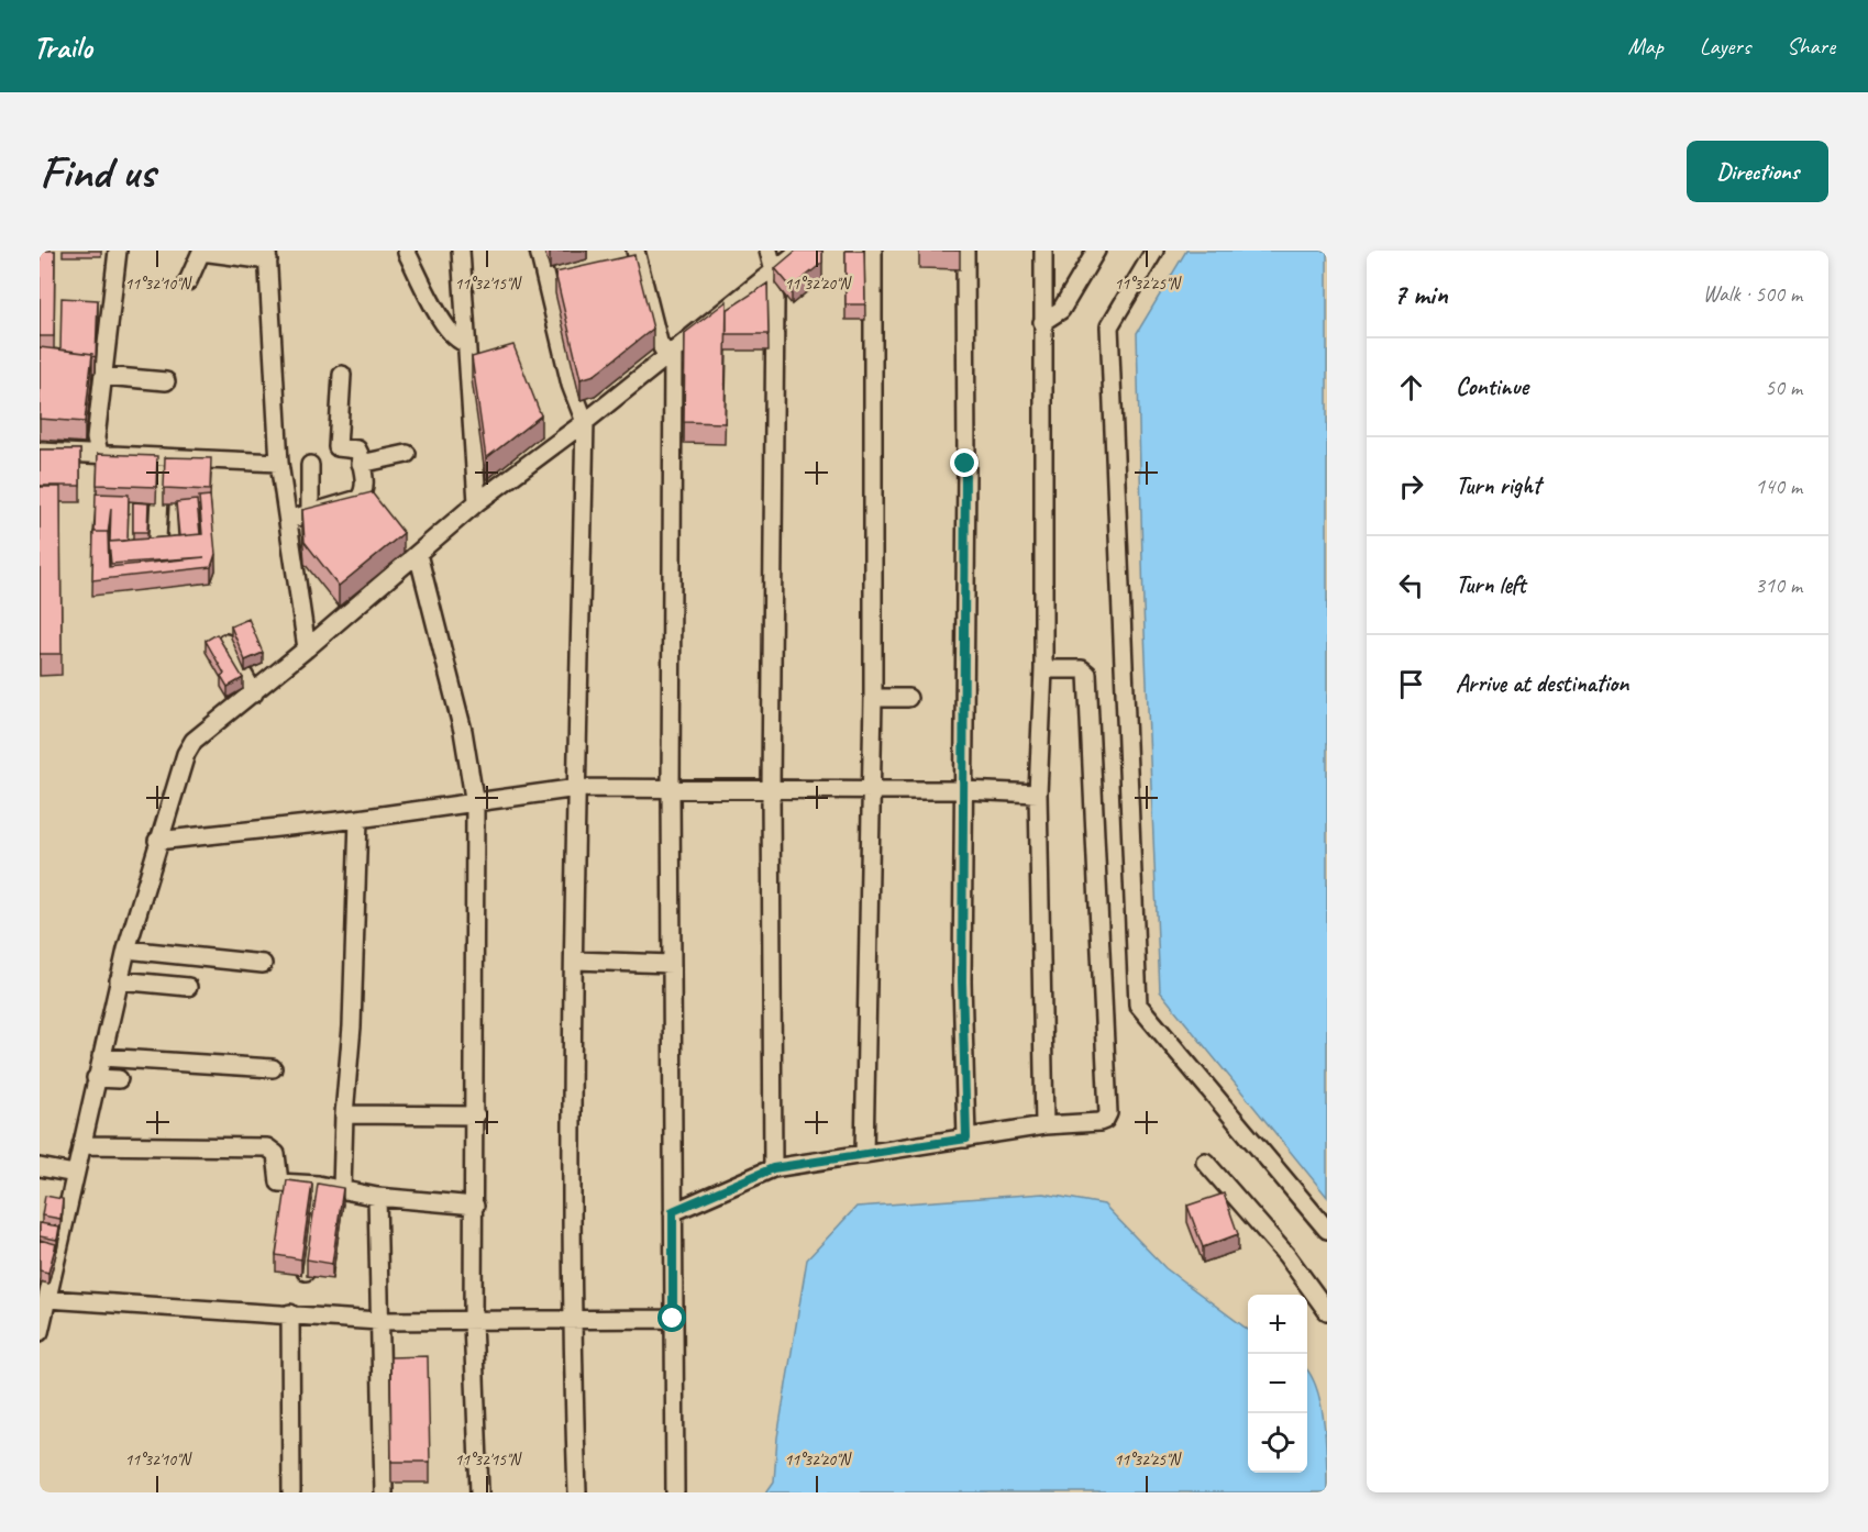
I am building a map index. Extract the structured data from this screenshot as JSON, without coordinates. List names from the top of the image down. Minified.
{"page":{"header":"Trailo","nav":["Map","Layers","Share"],"buttons":"Directions","title":"Find us","heading":["7 min","Walk · 500 m"],"list":[["Continue","50 m"],["Turn right","140 m"],["Turn left","310 m"],"Arrive at destination"],"map_buttons":["+","−"]},"coordinates":["11°32'10\"N","11°32'15\"N","11°32'20\"N","11°32'25\"N"]}
